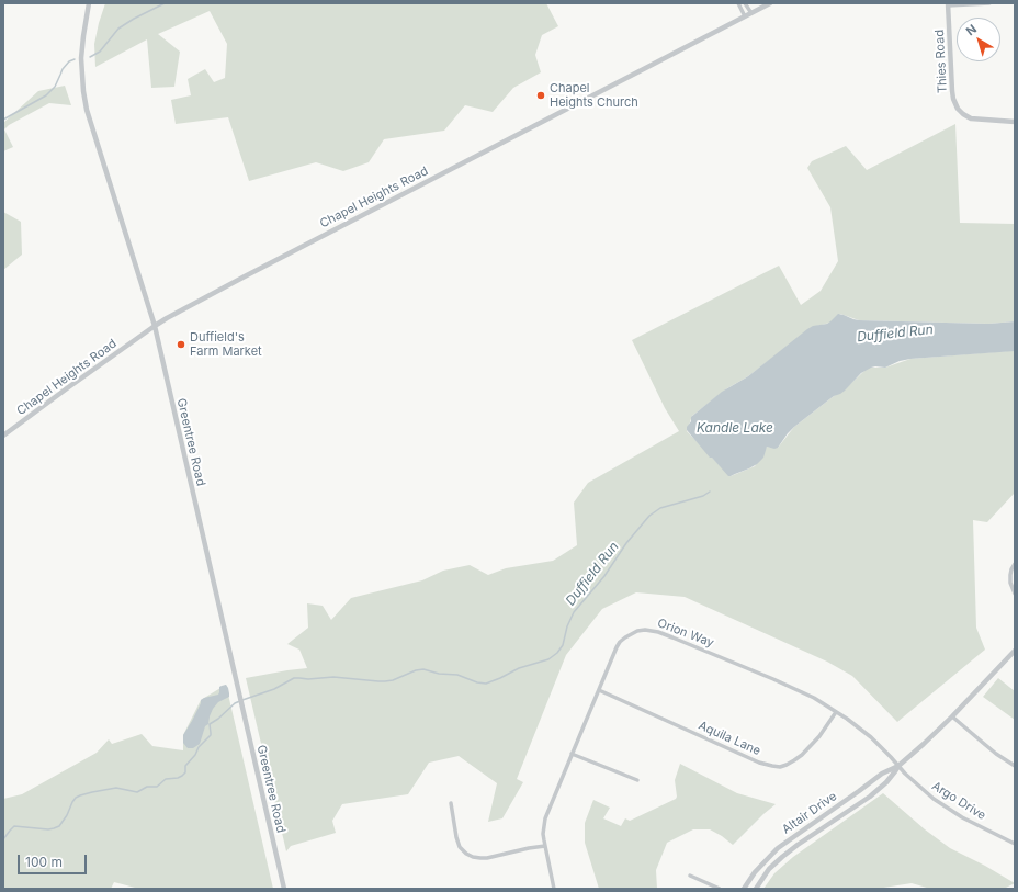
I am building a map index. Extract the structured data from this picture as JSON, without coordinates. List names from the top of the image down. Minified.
{"streets":{"street":["Thies Road","Chapel Heights Road","Greentree Road","Orion Way","Aquila Lane","Argo Drive","Altair Drive"]},"crossings":[["Chapel Heights Road","Greentree Road"],["Orion Way","Aquila Lane"],["Orion Way","Argo Drive"],["Orion Way","Altair Drive"],["Argo Drive","Altair Drive"]],"water":["Duffield Run","Kandle Lake"],"places":["Chapel Heights Church","Duffield's Farm Market"],"scale_bar":"100 m","north":"top left"}
